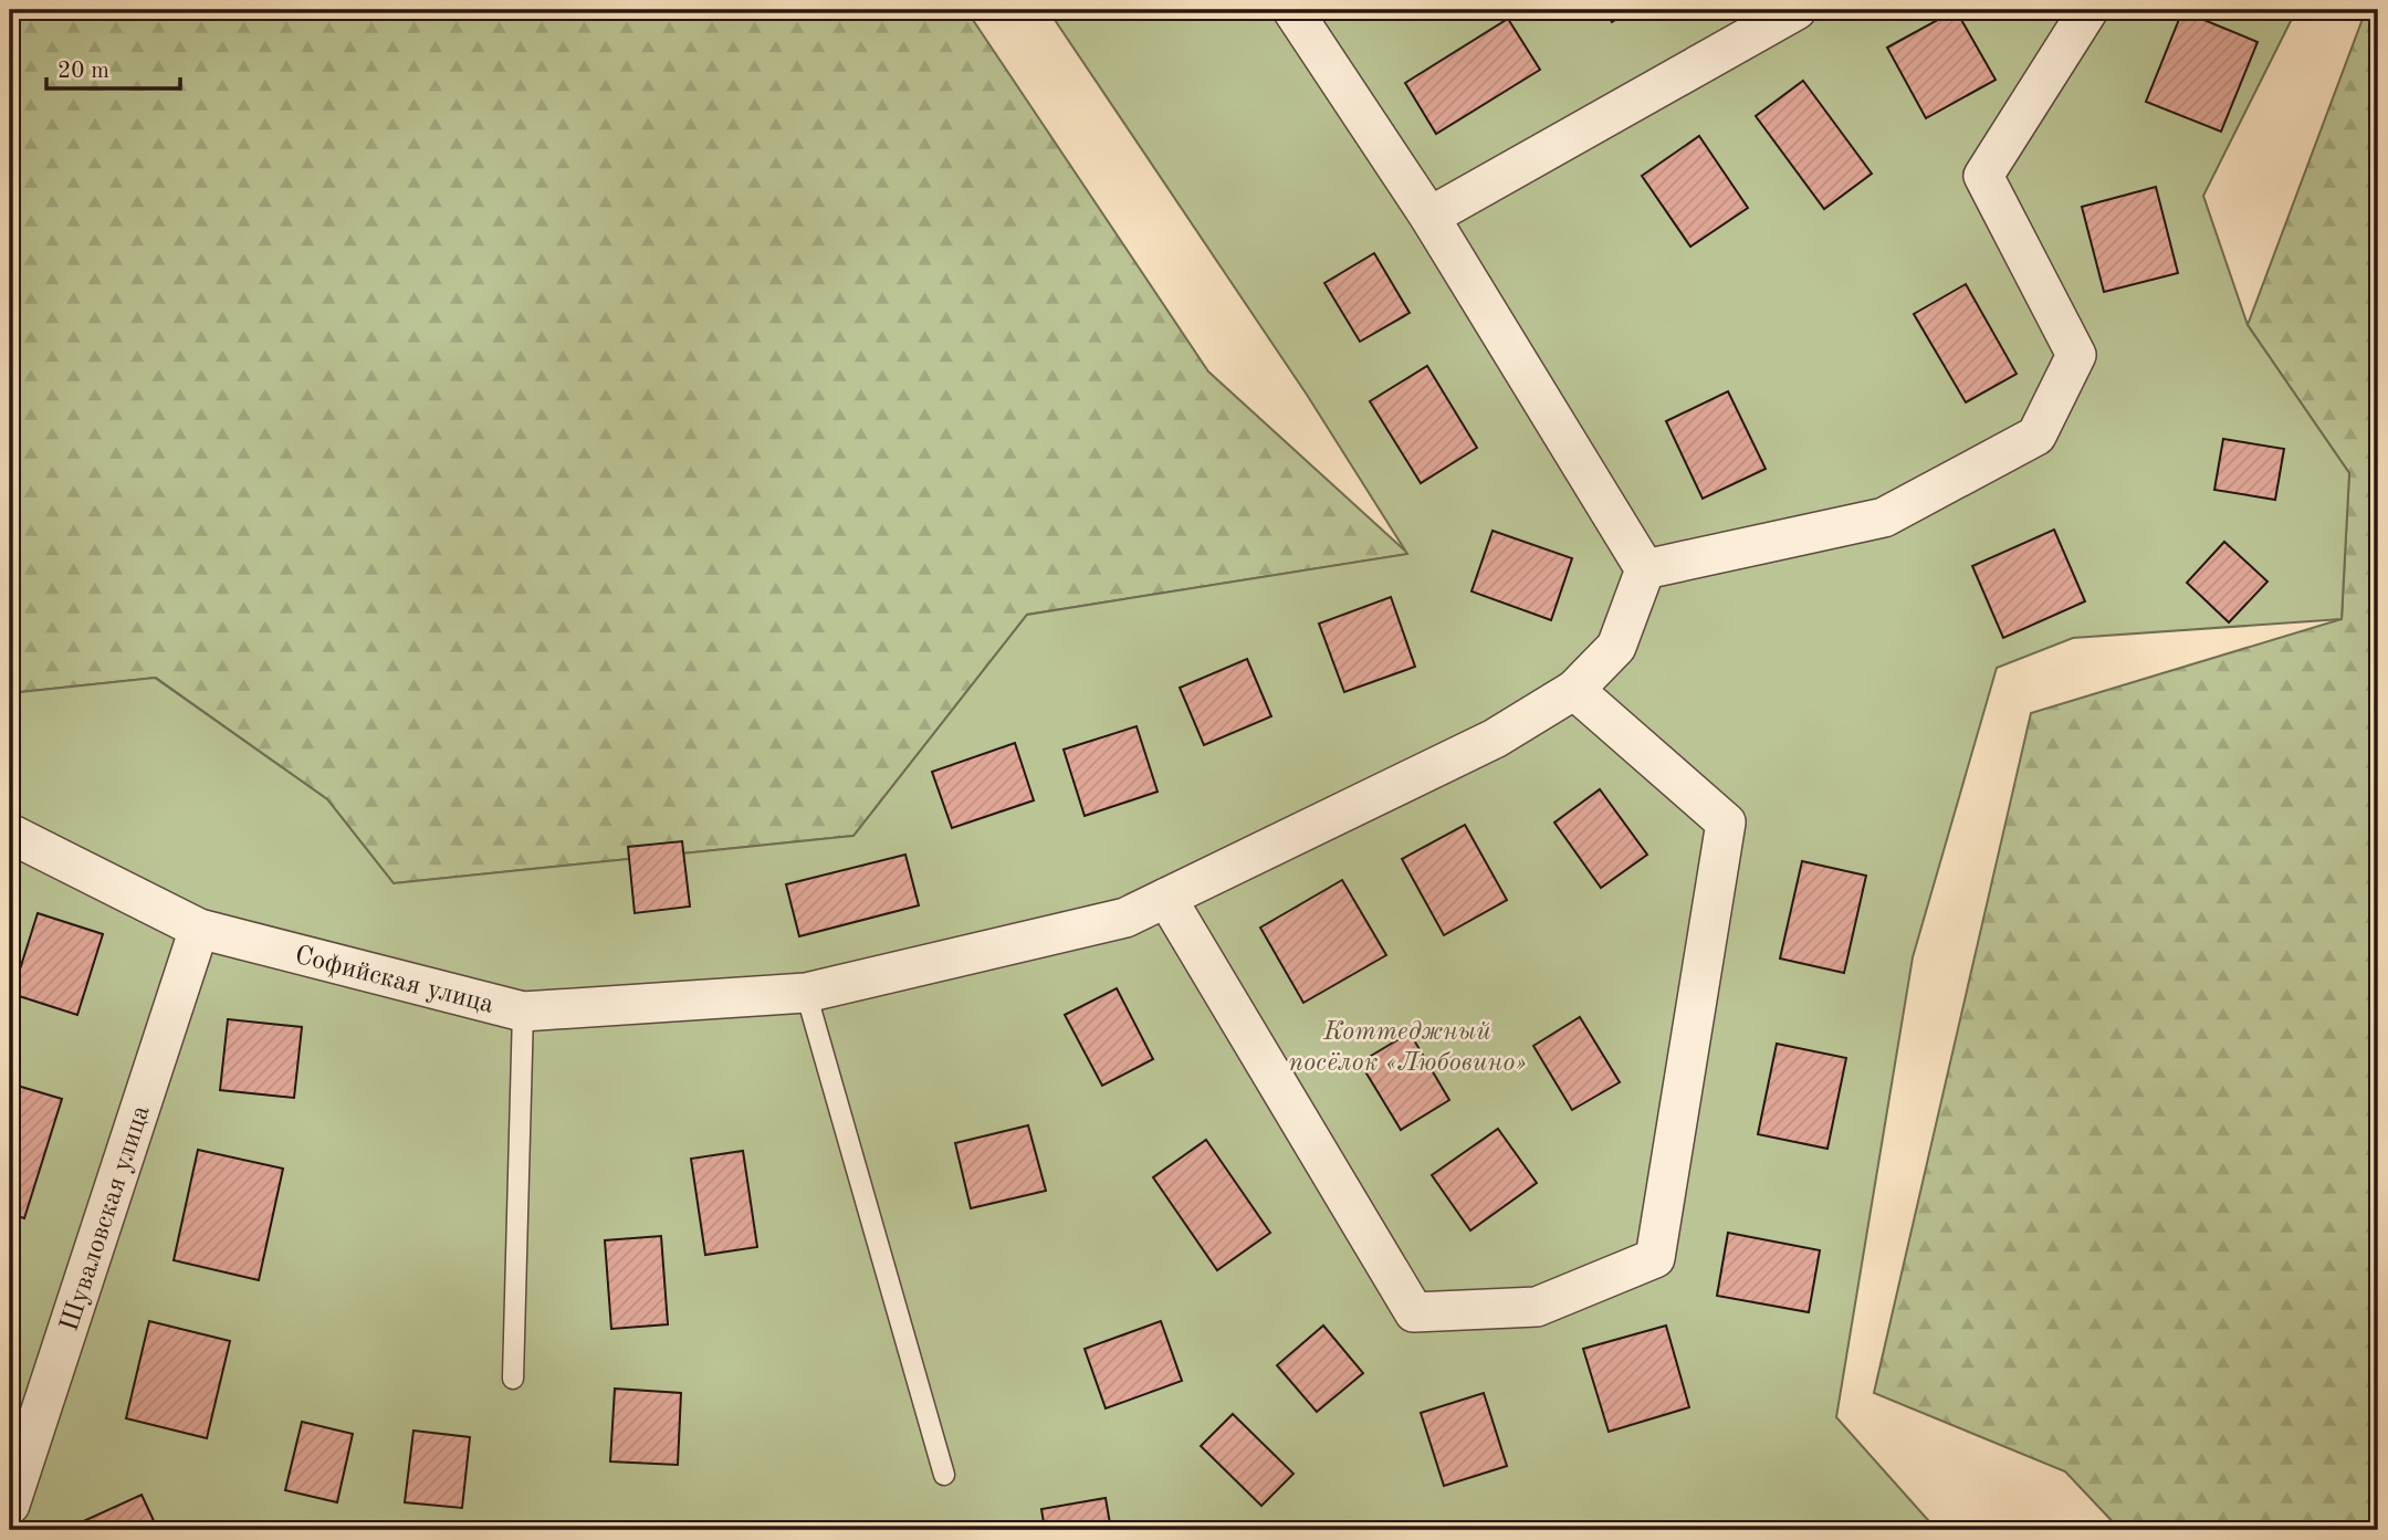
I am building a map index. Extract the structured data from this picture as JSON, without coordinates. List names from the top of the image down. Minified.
{"streets":{"street":["Софийская улица","Шуваловская улица"]},"crossings":[["Софийская улица","Шуваловская улица"]],"parks":["Коттеджный посёлок «Любовино»"],"scale_bar":"20 m"}
